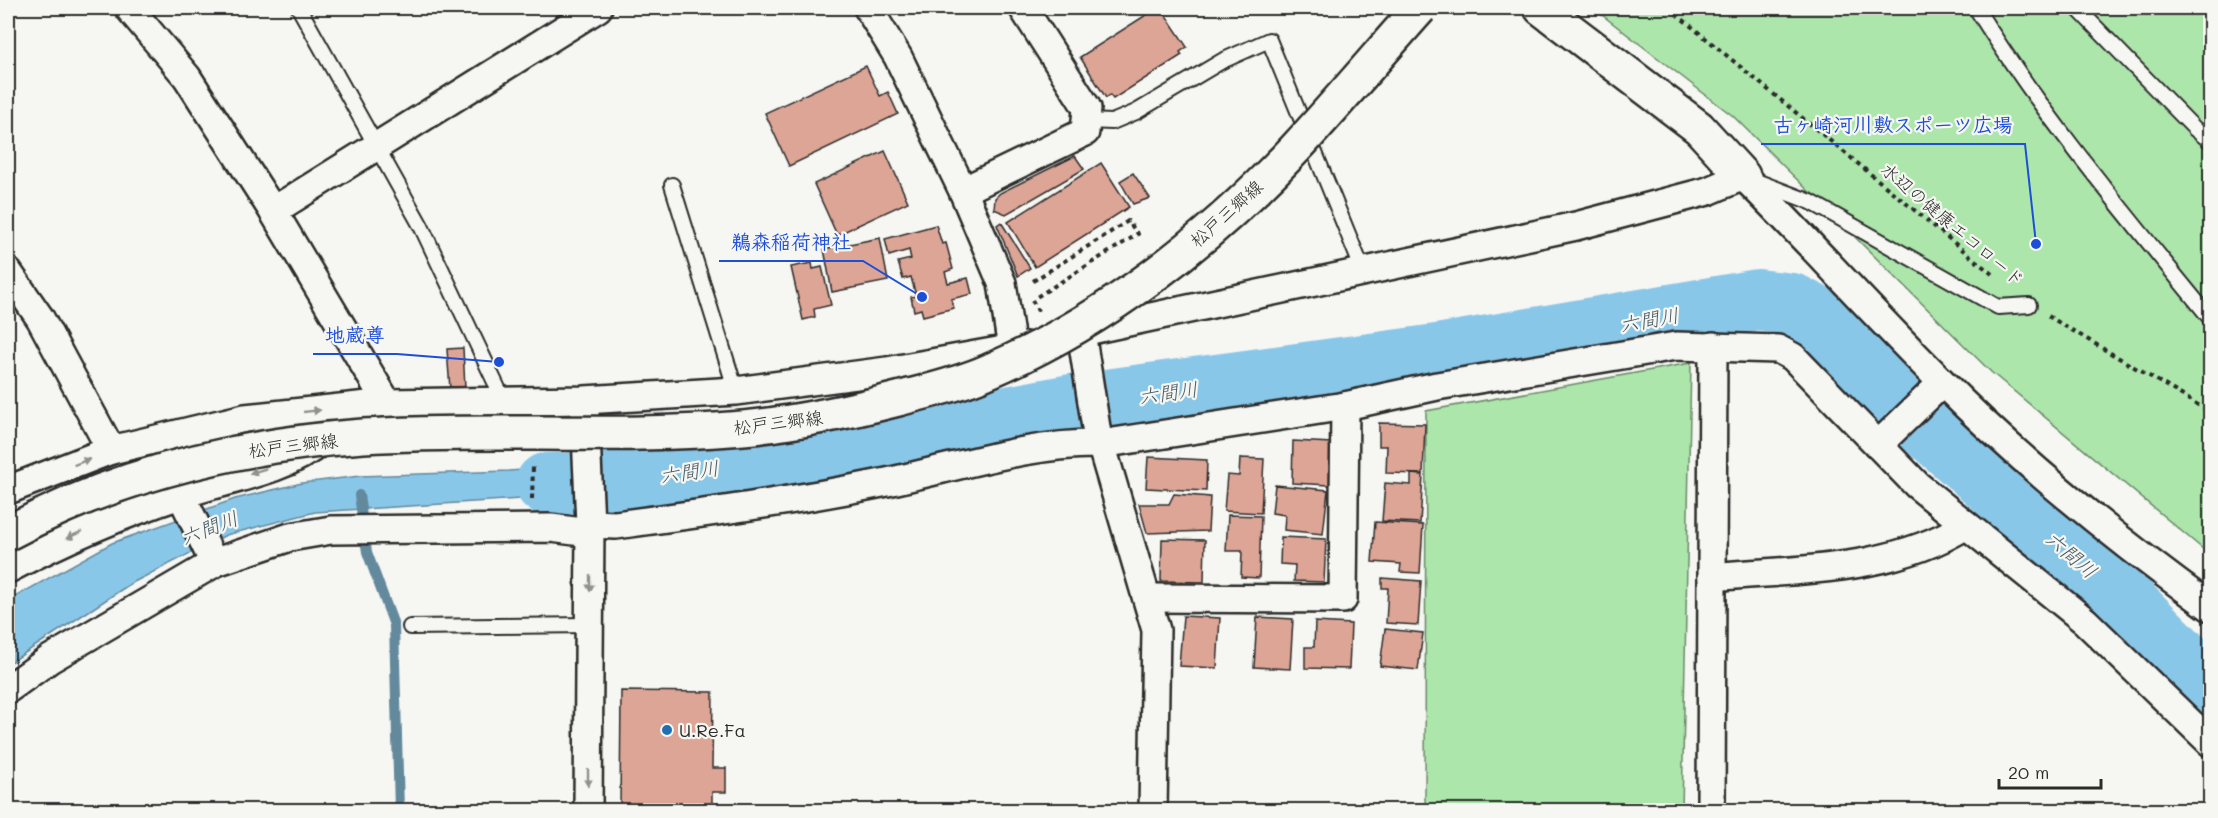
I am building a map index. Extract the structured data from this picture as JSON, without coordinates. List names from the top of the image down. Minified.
{"streets":{"main road":["松戸三郷線"],"path":["水辺の健康エコロード"]},"water":["六間川"],"places":["古ヶ崎河川敷スポーツ広場","鵜森稲荷神社","地蔵尊","U.Re.Fa"],"scale_bar":"20 m"}
